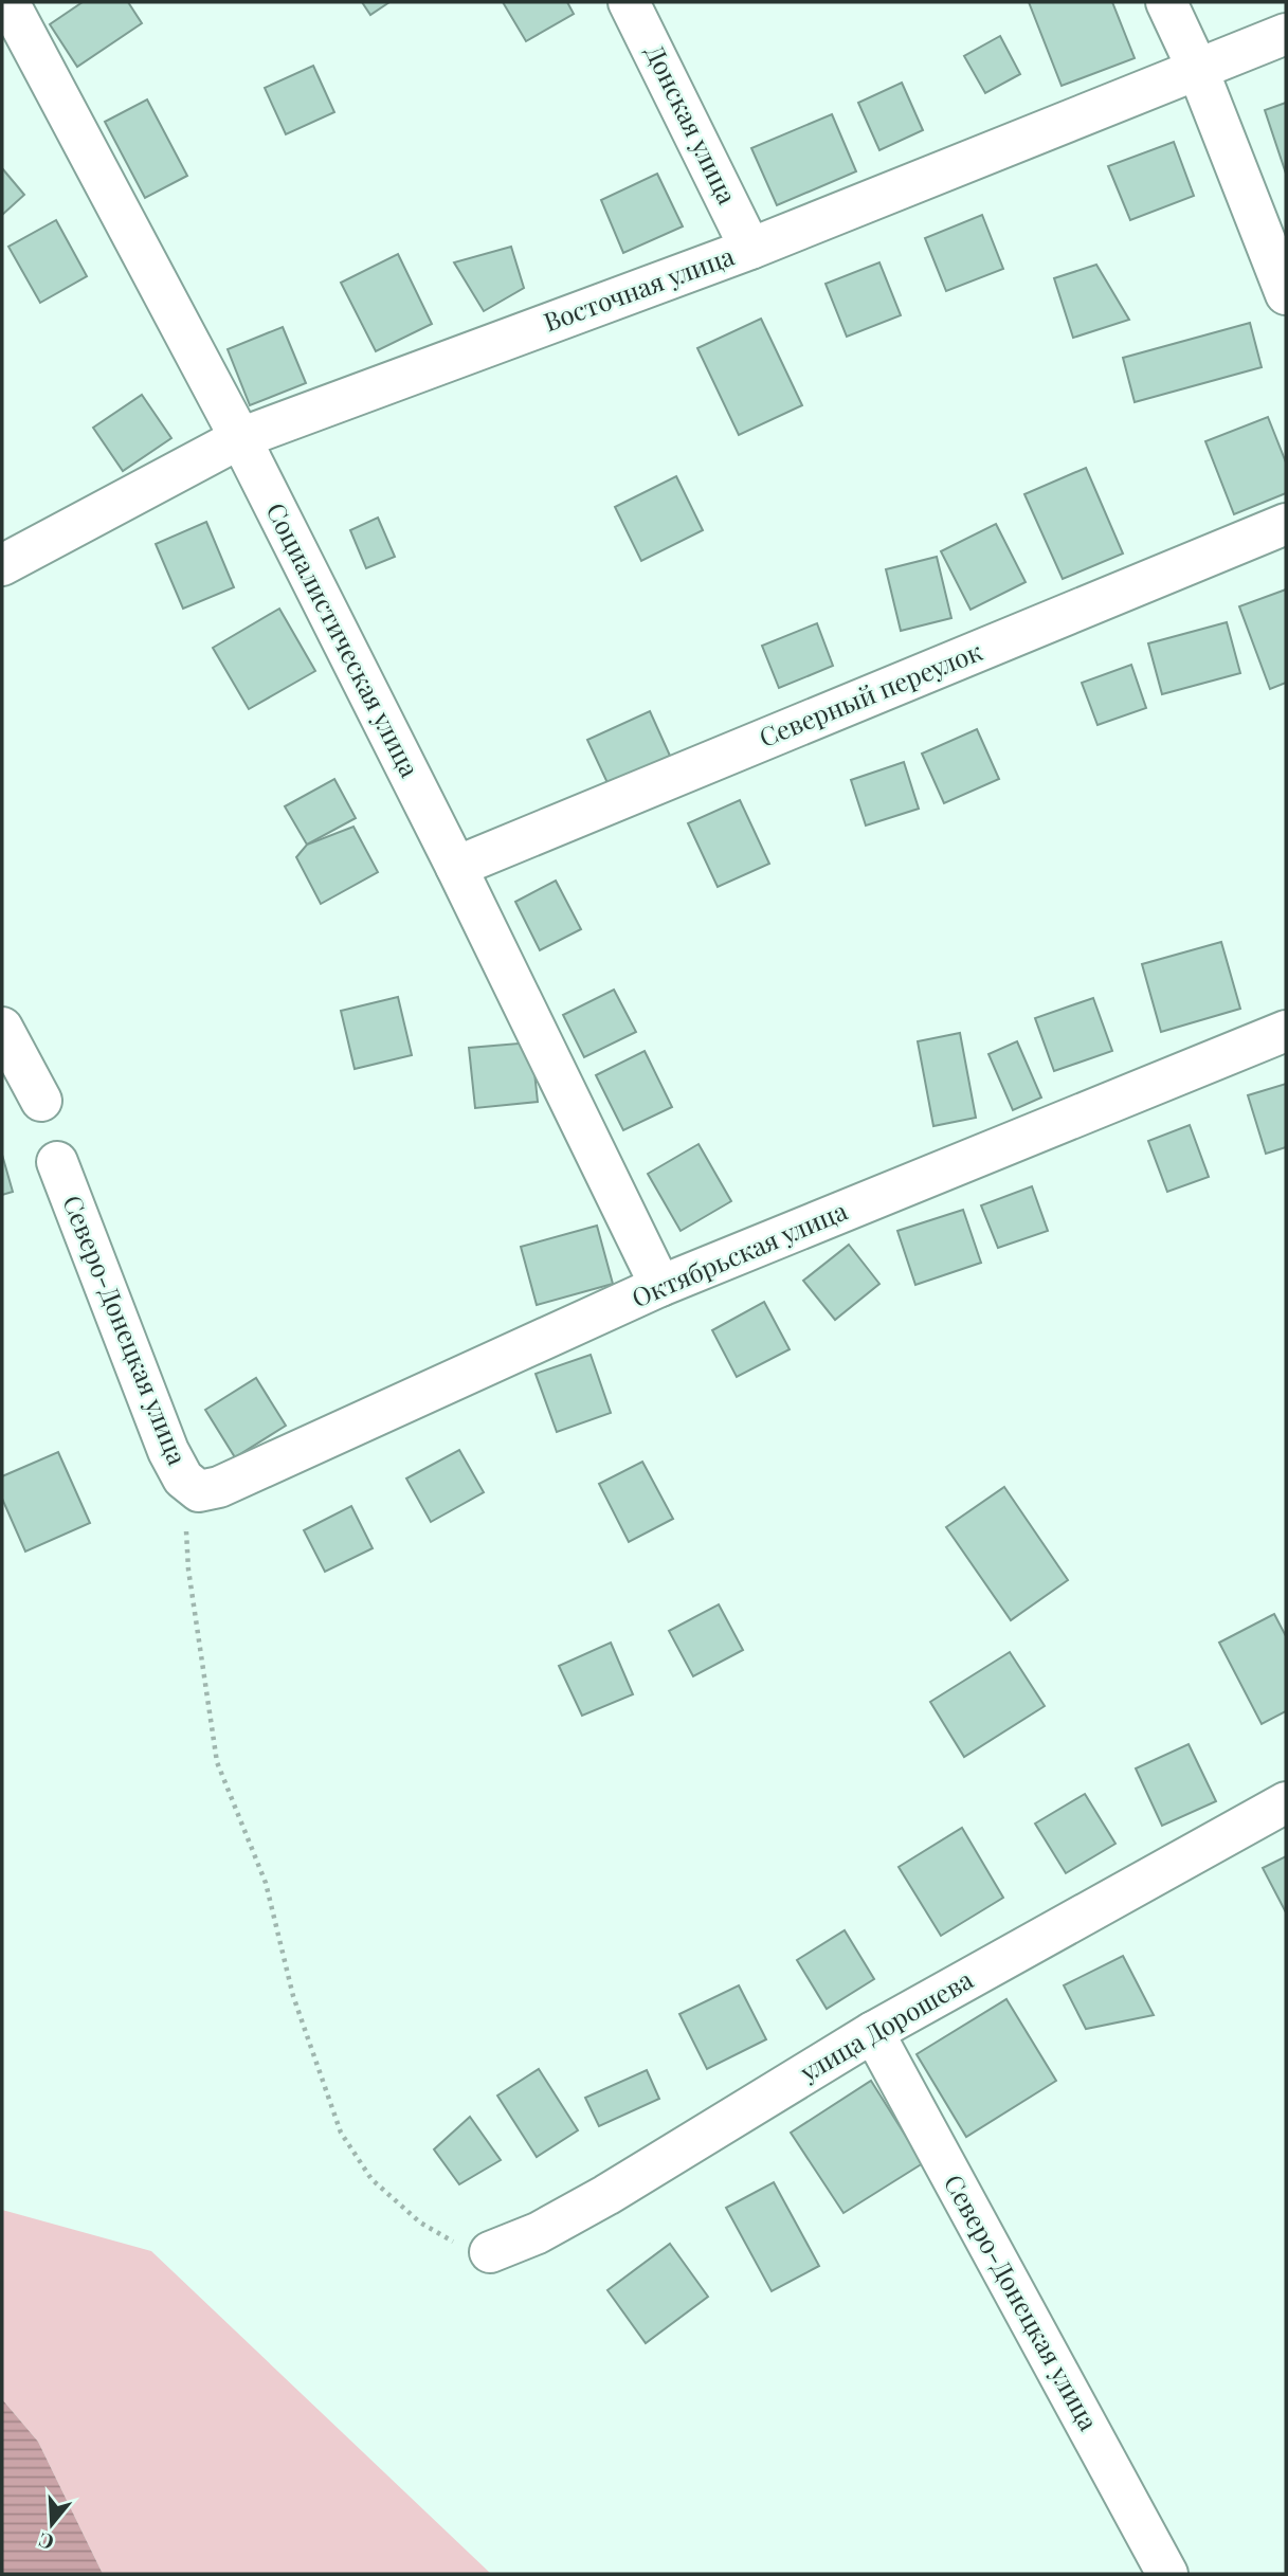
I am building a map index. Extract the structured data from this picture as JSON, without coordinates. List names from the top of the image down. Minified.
{"streets":{"street":["Донская улица","Восточная улица","Социалистическая улица","Северный переулок","Октябрьская улица","Северо-Донецкая улица","улица Дорошева"]},"crossings":[["Донская улица","Восточная улица"],["Восточная улица","Социалистическая улица"],["Социалистическая улица","Северный переулок"],["Социалистическая улица","Октябрьская улица"],["Октябрьская улица","Северо-Донецкая улица"],["Северо-Донецкая улица","улица Дорошева"]],"north":"bottom"}
